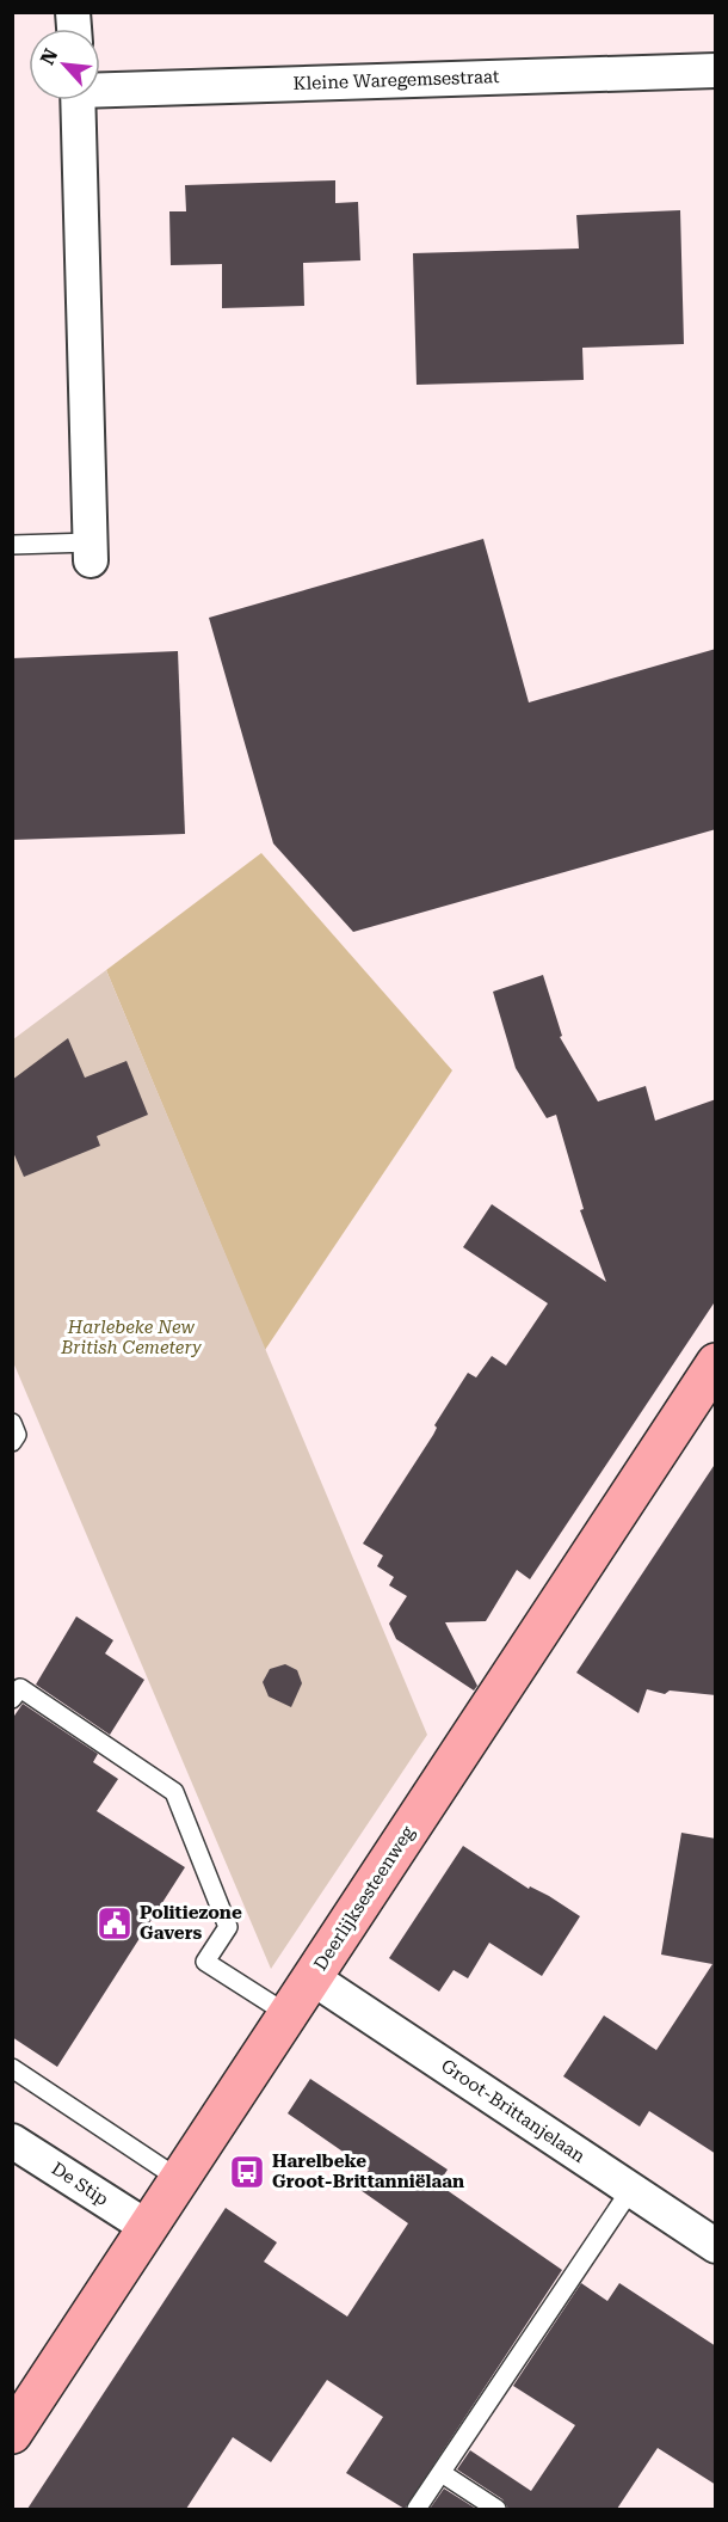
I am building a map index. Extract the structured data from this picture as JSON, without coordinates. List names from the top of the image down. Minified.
{"streets":{"main road":["Deerlijksesteenweg"],"street":["Kleine Waregemsestraat","Groot-Brittanjelaan","De Stip"]},"crossings":[["Deerlijksesteenweg","Groot-Brittanjelaan"],["Deerlijksesteenweg","De Stip"]],"parks":["Harlebeke New British Cemetery"],"places":{"public building":["Politiezone Gavers"],"bus stop":["Harelbeke Groot-Brittanniëlaan"]},"north":"top left"}
